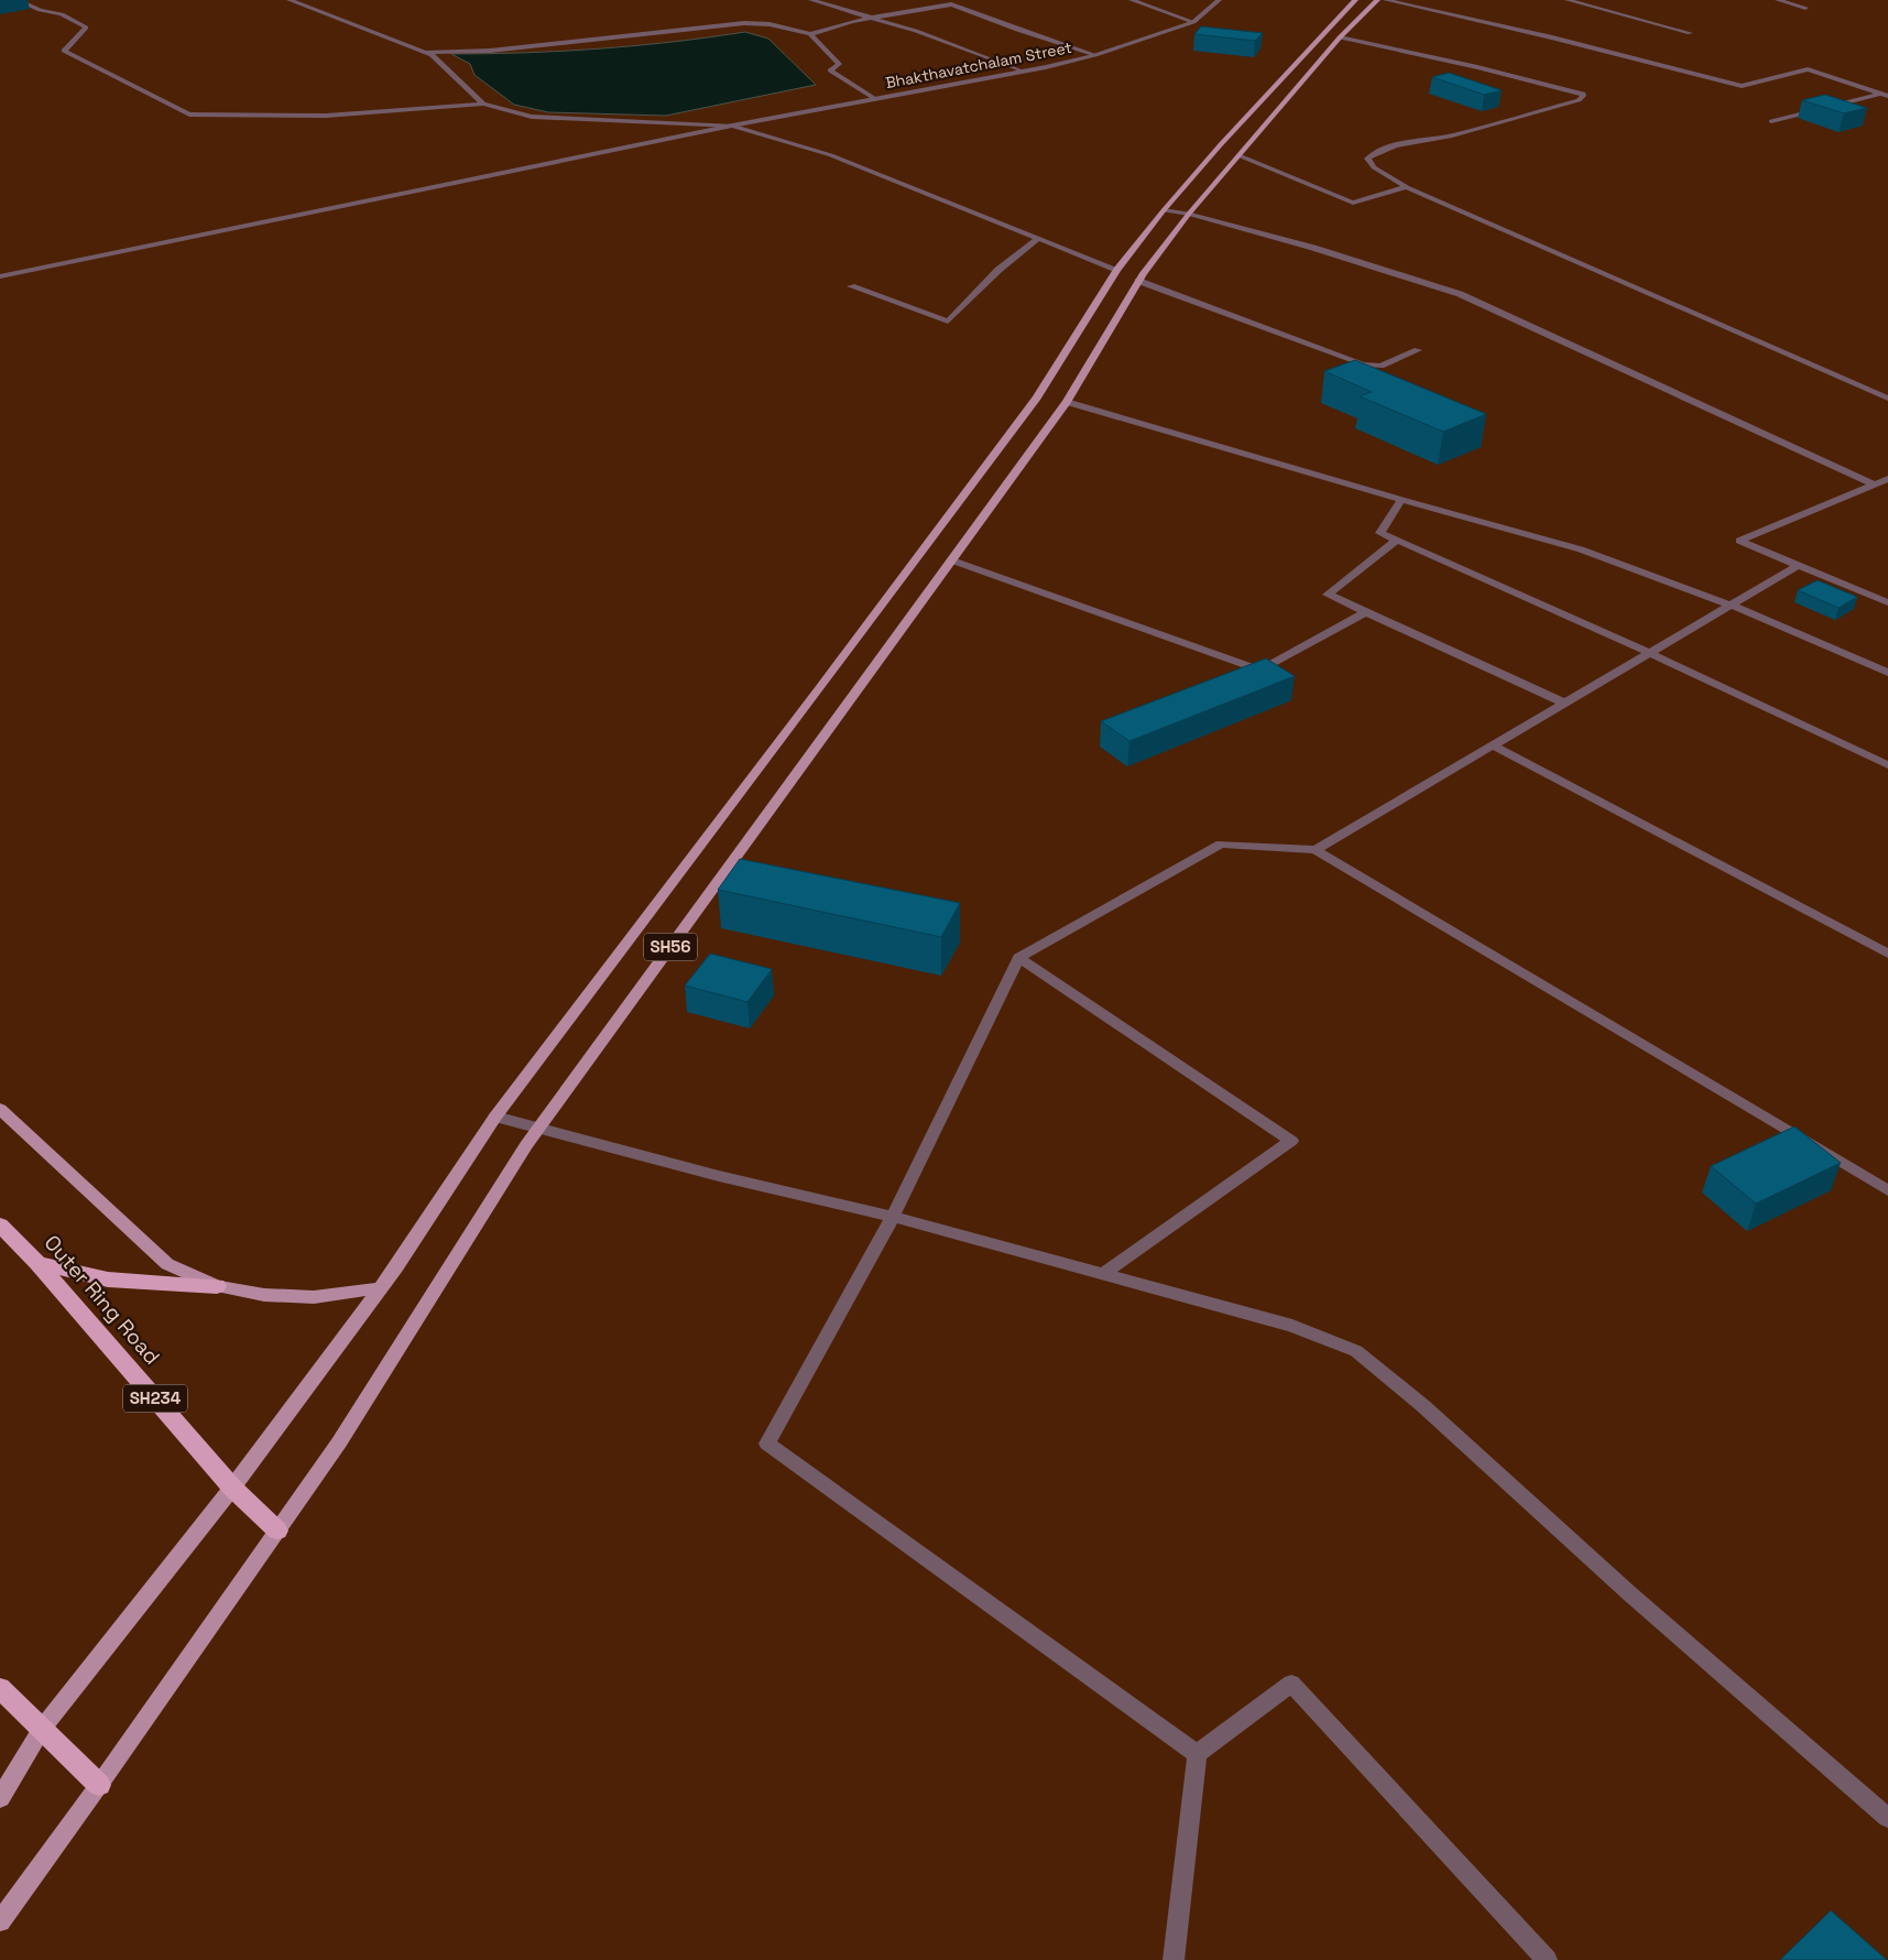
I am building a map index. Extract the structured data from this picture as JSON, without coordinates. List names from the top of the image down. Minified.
{"streets":{"highway":["Outer Ring Road","SH234"],"main road":["SH56"],"street":["Bhakthavatchalam Street"]},"crossings":[["SH56","Outer Ring Road"]]}
